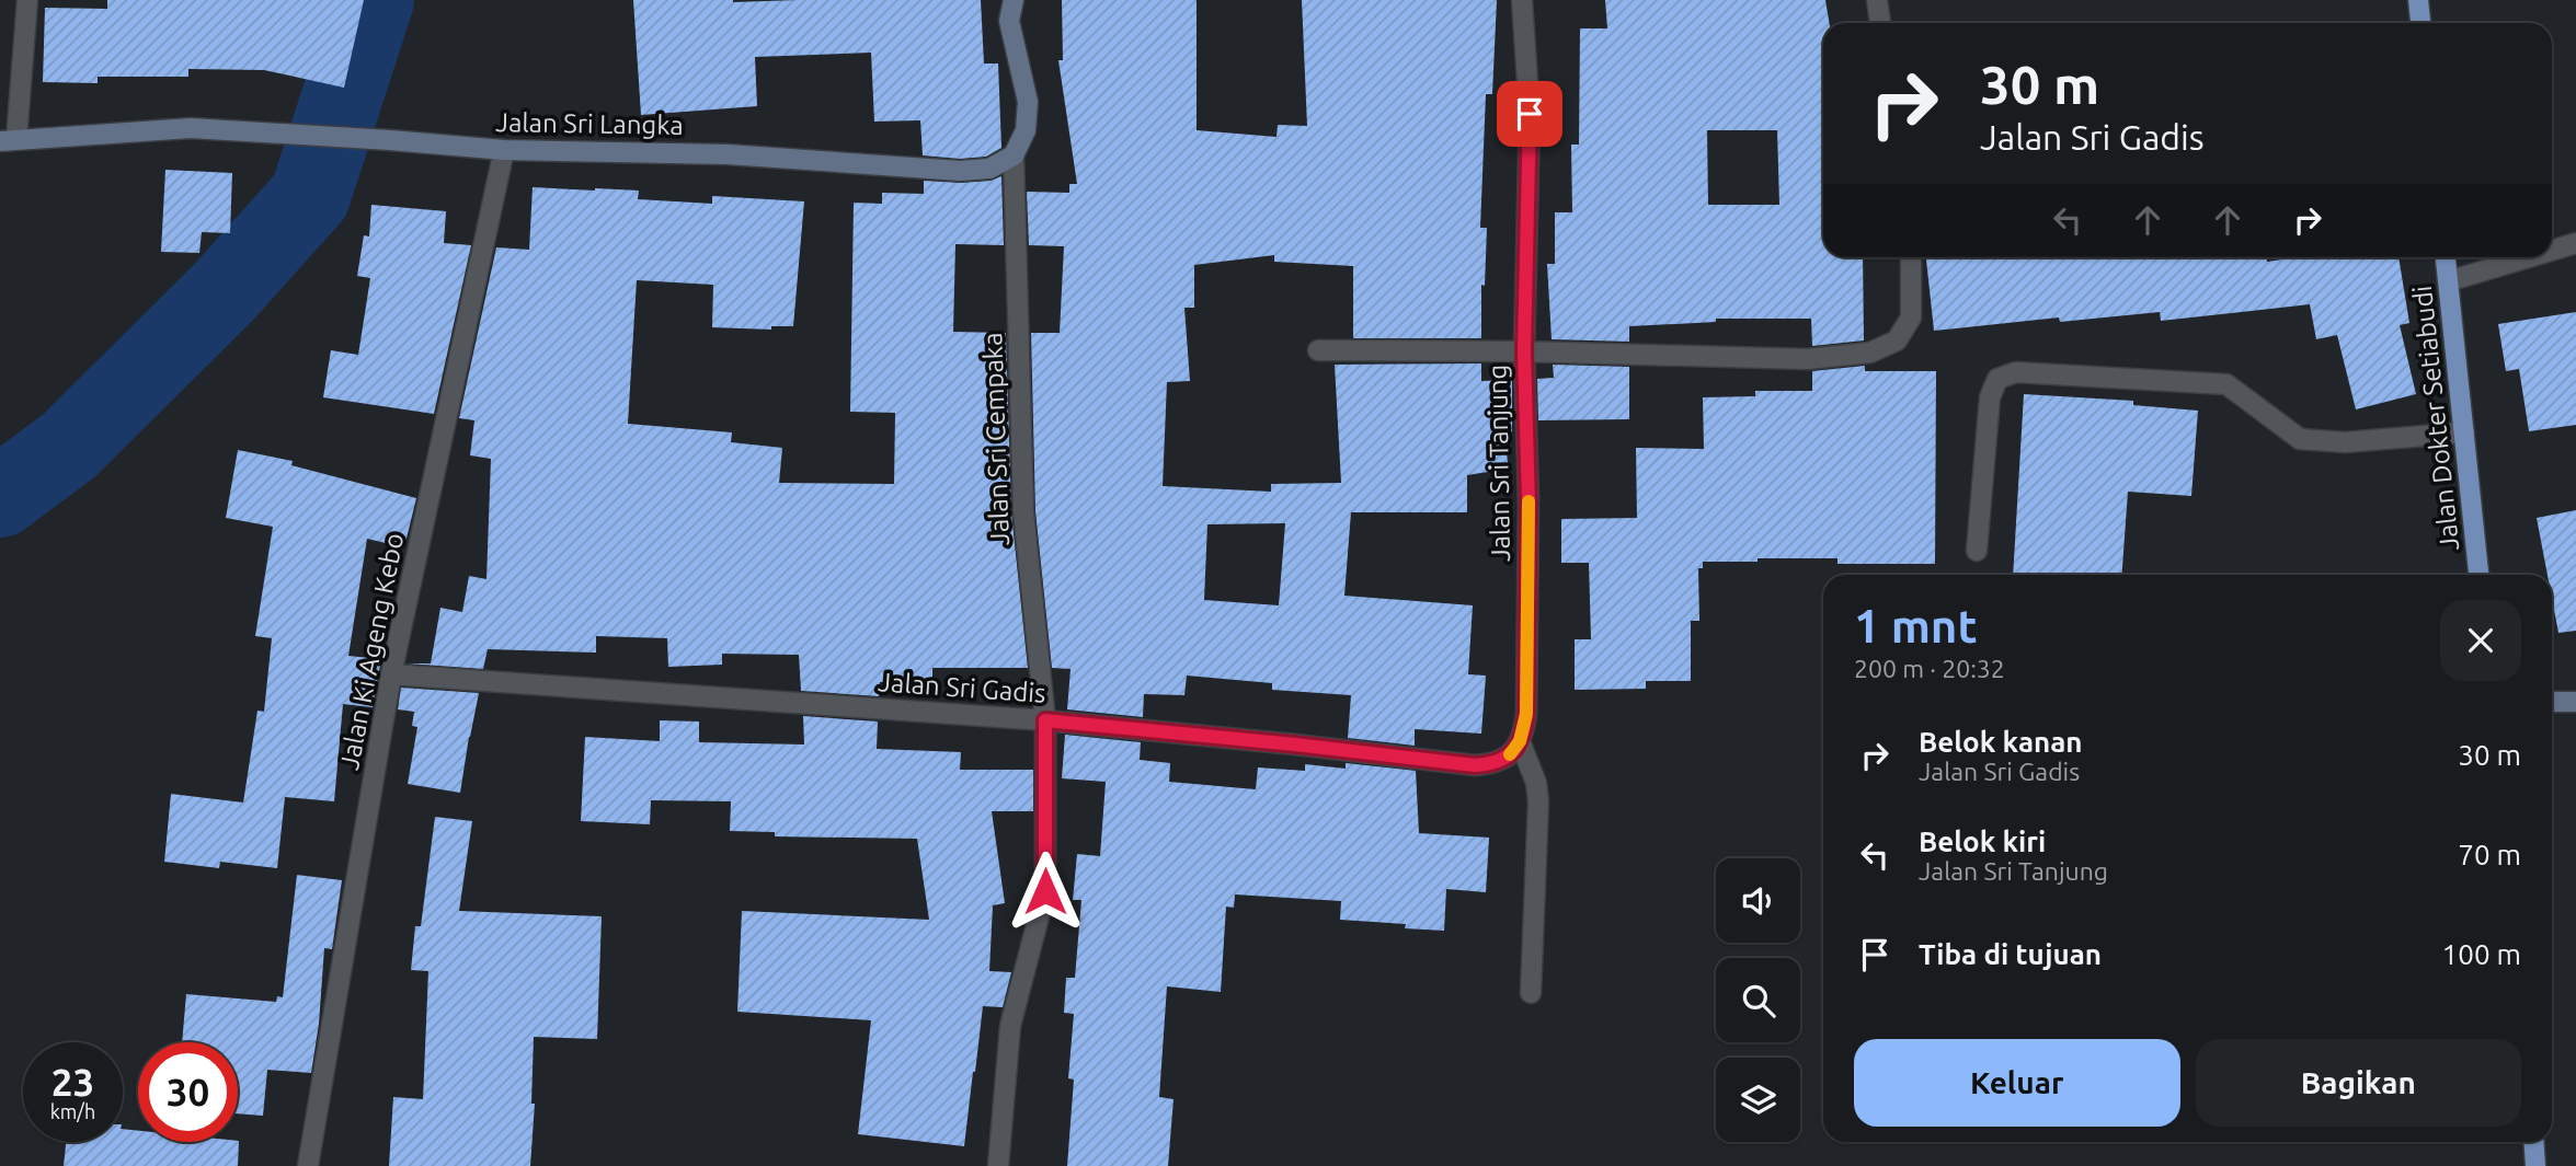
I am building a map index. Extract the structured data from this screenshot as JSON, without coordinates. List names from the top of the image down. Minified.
{"streets":{"main road":["Jalan Dokter Setiabudi"],"street":["Jalan Sri Langka","Jalan Sri Cempaka","Jalan Sri Tanjung","Jalan Ki Ageng Kebo","Jalan Sri Gadis"]},"crossings":[["Jalan Sri Langka","Jalan Sri Cempaka"],["Jalan Sri Langka","Jalan Ki Ageng Kebo"],["Jalan Sri Cempaka","Jalan Sri Gadis"],["Jalan Sri Tanjung","Jalan Sri Gadis"],["Jalan Ki Ageng Kebo","Jalan Sri Gadis"]],"page":{"turn":["30 m","Jalan Sri Gadis"],"heading":["1 mnt","200 m · 20:32"],"list":[{"name":"Belok kanan","note":"Jalan Sri Gadis","value":"30 m"},{"name":"Belok kiri","note":"Jalan Sri Tanjung","value":"70 m"},{"name":"Tiba di tujuan","value":"100 m"}],"buttons":["Keluar","Bagikan"],"speed":"23 km/h","limit":"30"}}
